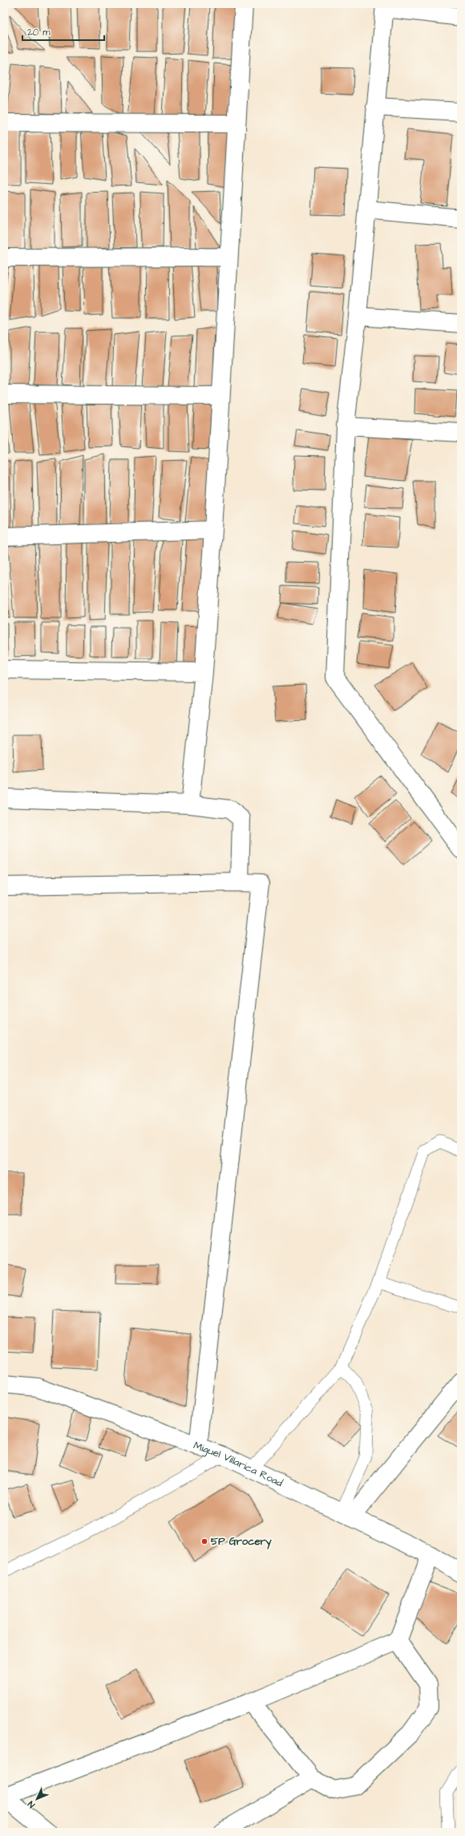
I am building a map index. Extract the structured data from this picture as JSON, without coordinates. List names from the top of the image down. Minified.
{"streets":{"street":["Miguel Villarica Road"]},"places":["5P Grocery"],"scale_bar":"20 m","north":"bottom left"}
